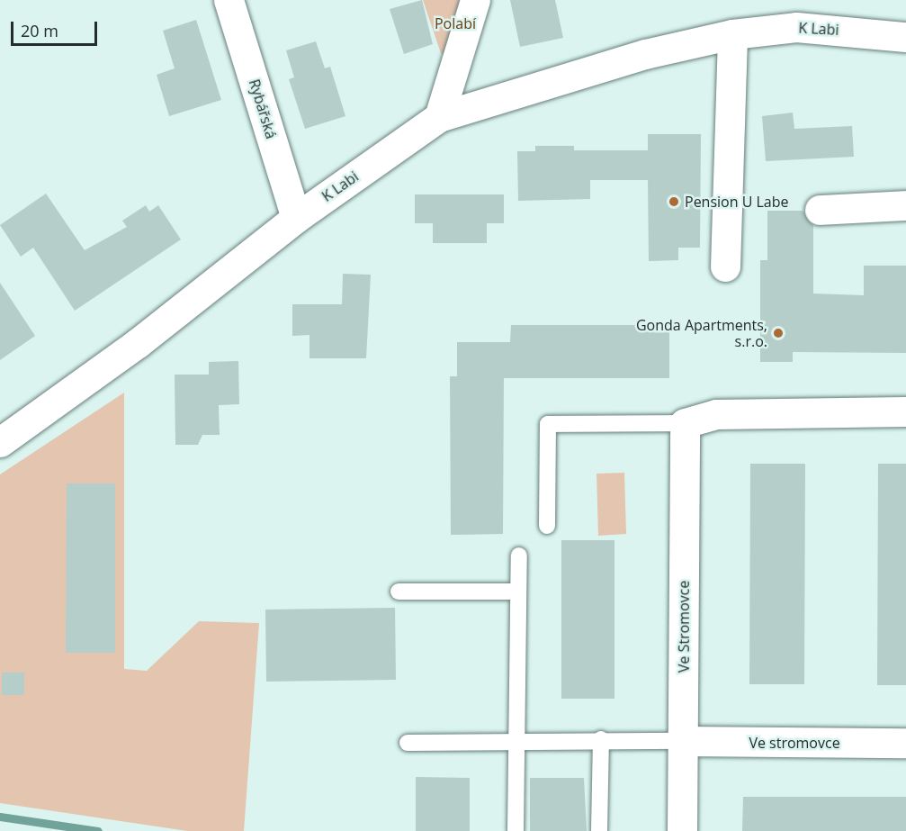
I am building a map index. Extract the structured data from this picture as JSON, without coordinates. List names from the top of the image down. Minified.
{"streets":{"street":["K Labi","Rybářská","Ve Stromovce","Ve stromovce"]},"crossings":[["K Labi","Rybářská"],["Ve Stromovce","Ve stromovce"]],"parks":["Polabí"],"places":["Pension U Labe","Gonda Apartments, s.r.o."],"scale_bar":"20 m"}
